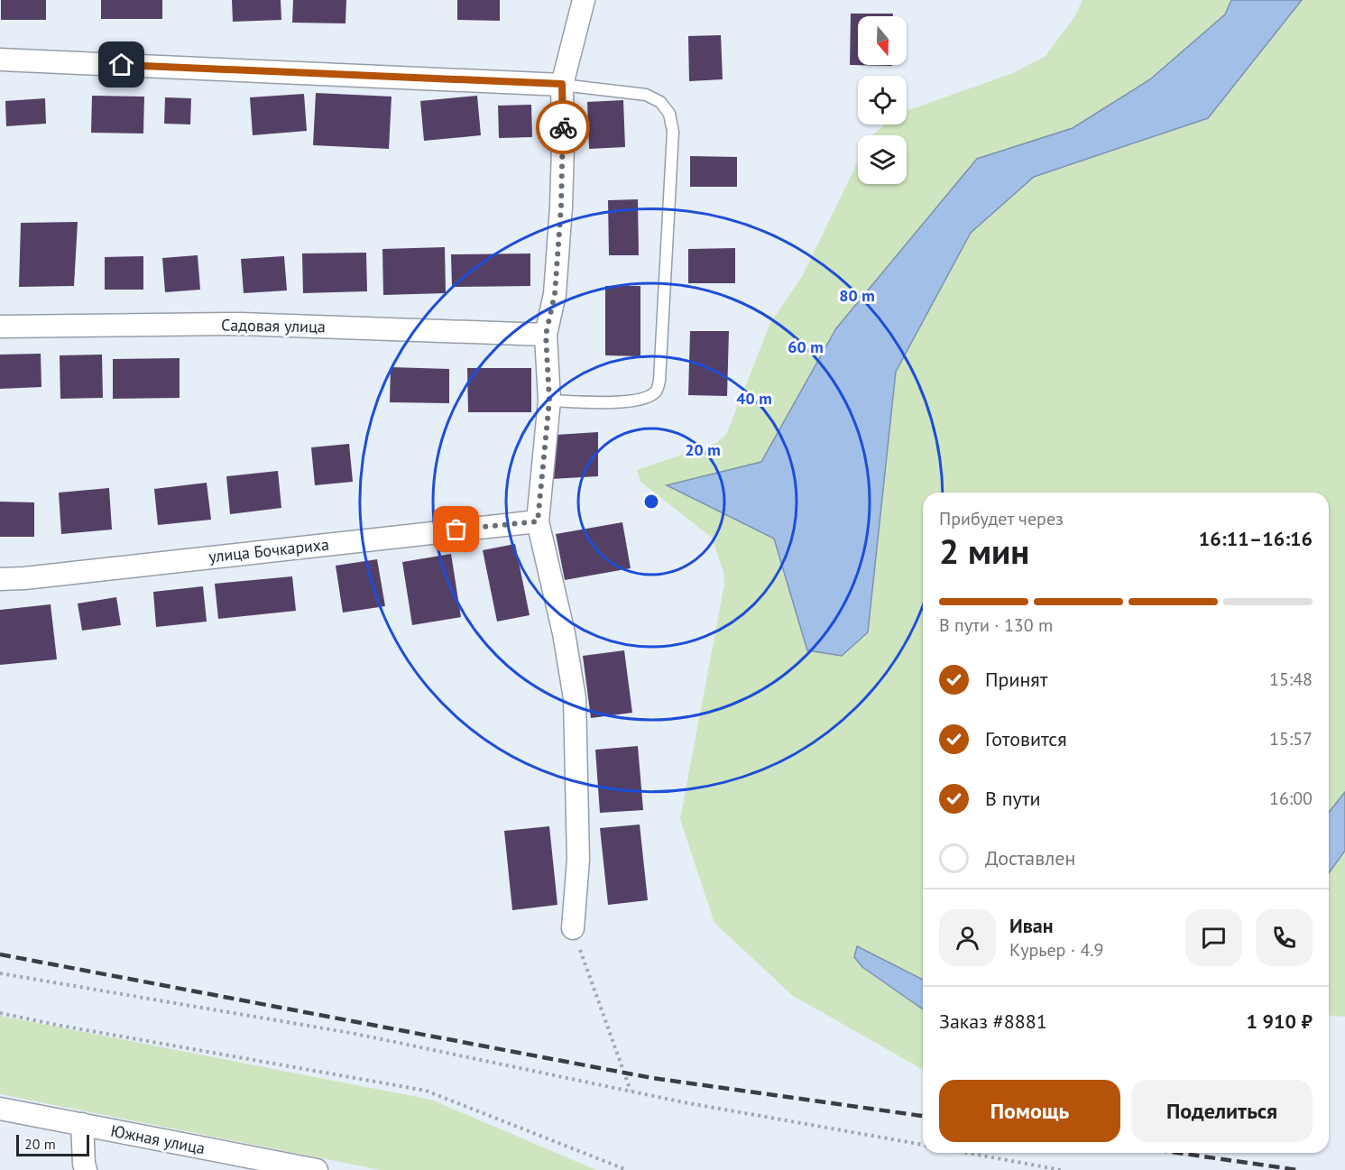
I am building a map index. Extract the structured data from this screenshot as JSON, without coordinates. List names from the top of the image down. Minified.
{"streets":{"street":["Садовая улица","улица Бочкариха","Южная улица"]},"scale_bar":"20 m","north":"bottom","page":{"heading":["2 мин","Прибудет через","16:11–16:16"],"panel":["Иван","Курьер · 4.9","Заказ #8881","1 910 ₽"],"bar":"В пути · 130 m","list":[["Принят","15:48"],["Готовится","15:57"],["В пути","16:00"],"Доставлен"],"buttons":["Помощь","Поделиться"],"scale":"20 m"},"rings":["80 m","60 m","40 m","20 m"]}
